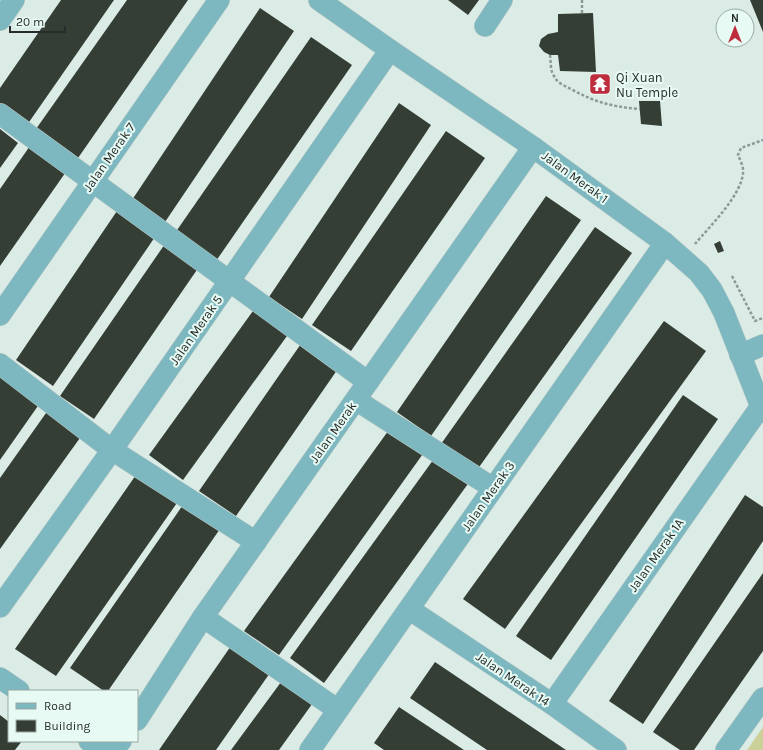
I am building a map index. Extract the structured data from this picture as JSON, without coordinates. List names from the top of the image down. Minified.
{"streets":{"street":["Jalan Merak 7","Jalan Merak 1","Jalan Merak 5","Jalan Merak","Jalan Merak 3","Jalan Merak 1A","Jalan Merak 14"]},"crossings":[["Jalan Merak 1","Jalan Merak 5"],["Jalan Merak 1","Jalan Merak"],["Jalan Merak 1","Jalan Merak 3"],["Jalan Merak 1","Jalan Merak 1A"],["Jalan Merak 3","Jalan Merak 14"],["Jalan Merak 1A","Jalan Merak 14"]],"places":{"temple":["Qi Xuan Nu Temple"]},"legend":["Road","Building"],"scale_bar":"20 m","north":"top"}
